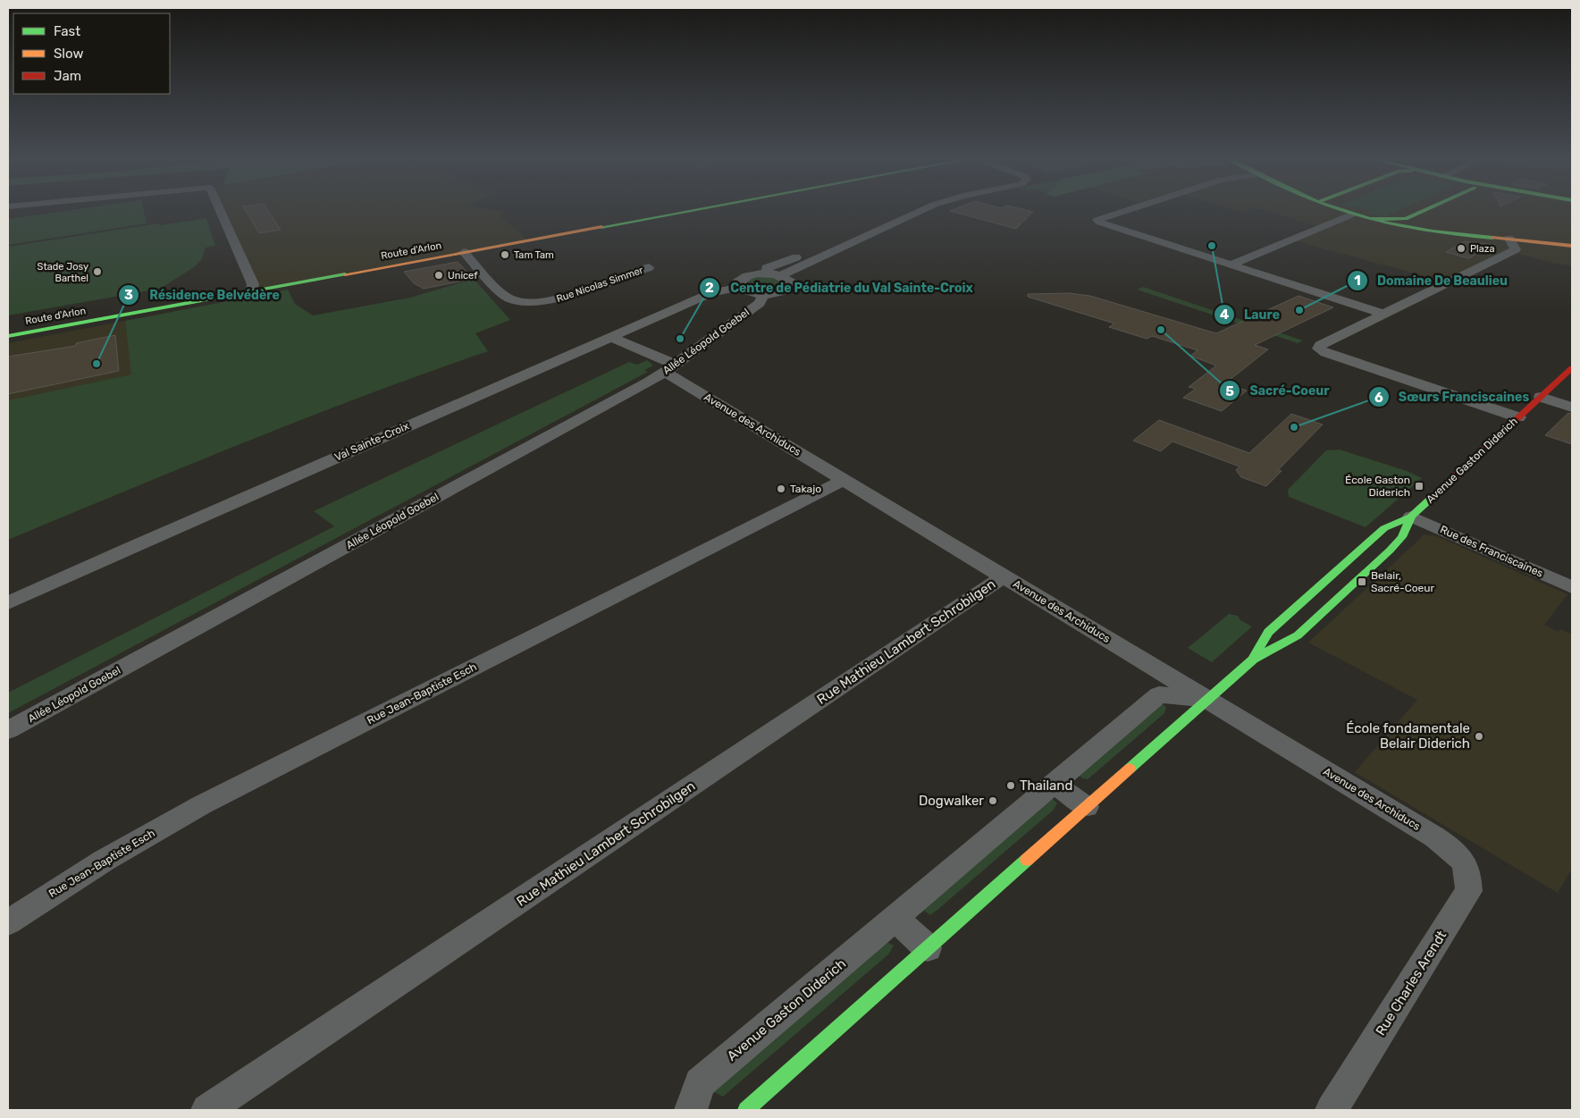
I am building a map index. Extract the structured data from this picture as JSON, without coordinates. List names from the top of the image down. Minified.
{"streets":{"main road":["Route d'Arlon","Avenue Gaston Diderich"],"street":["Rue Nicolas Simmer","Allée Léopold Goebel","Avenue des Archiducs","Val Sainte-Croix","Rue des Franciscaines","Rue Mathieu Lambert Schrobilgen","Rue Jean-Baptiste Esch","Rue Charles Arendt"]},"crossings":[["Route d'Arlon","Rue Nicolas Simmer"],["Allée Léopold Goebel","Avenue des Archiducs"],["Allée Léopold Goebel","Val Sainte-Croix"],["Avenue des Archiducs","Val Sainte-Croix"],["Avenue des Archiducs","Avenue Gaston Diderich"],["Avenue des Archiducs","Rue Mathieu Lambert Schrobilgen"],["Avenue des Archiducs","Rue Jean-Baptiste Esch"],["Avenue des Archiducs","Rue Charles Arendt"],["Avenue Gaston Diderich","Rue des Franciscaines"]],"places":{"other":["Laure","Plaza","Tam Tam","Stade Josy Barthel","Unicef","Domaine De Beaulieu","Sacré-Coeur","Centre de Pédiatrie du Val Sainte-Croix","Résidence Belvédère","Sœurs Franciscaines","Takajo","École fondamentale Belair Diderich","Thailand","Dogwalker"],"transit":["École Gaston Diderich","Belair, Sacré-Coeur"]},"legend":["Fast","Slow","Jam"]}
